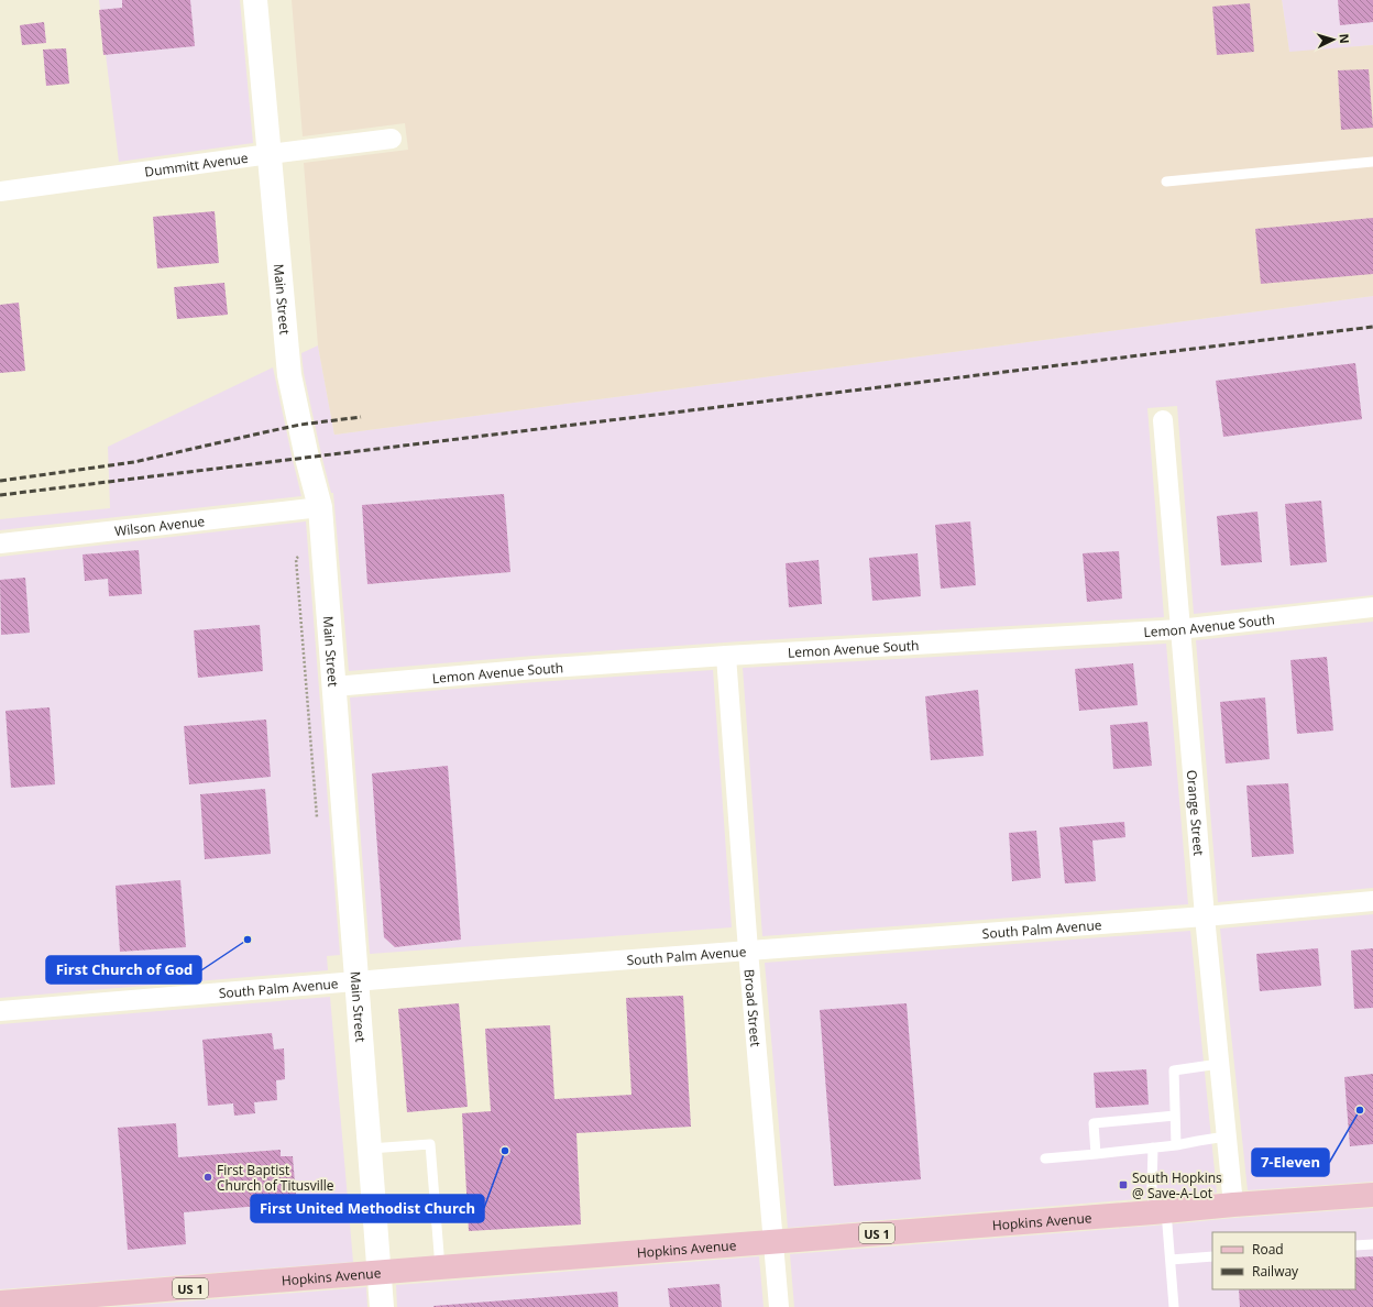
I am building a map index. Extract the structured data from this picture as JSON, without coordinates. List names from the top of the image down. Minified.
{"streets":{"main road":["Hopkins Avenue","US 1"],"street":["Dummitt Avenue","Main Street","Wilson Avenue","Lemon Avenue South","Orange Street","South Palm Avenue","Broad Street"]},"crossings":[["Dummitt Avenue","Main Street"],["Main Street","Wilson Avenue"],["Main Street","Lemon Avenue South"],["Main Street","South Palm Avenue"],["Main Street","Hopkins Avenue"],["Lemon Avenue South","Orange Street"],["Lemon Avenue South","Broad Street"],["Orange Street","South Palm Avenue"],["Orange Street","Hopkins Avenue"],["South Palm Avenue","Broad Street"],["Broad Street","Hopkins Avenue"]],"places":{"other":["First Church of God","7-Eleven","First United Methodist Church","First Baptist Church of Titusville"],"transit":["South Hopkins @ Save-A-Lot"]},"legend":["Road","Railway"],"north":"right"}
